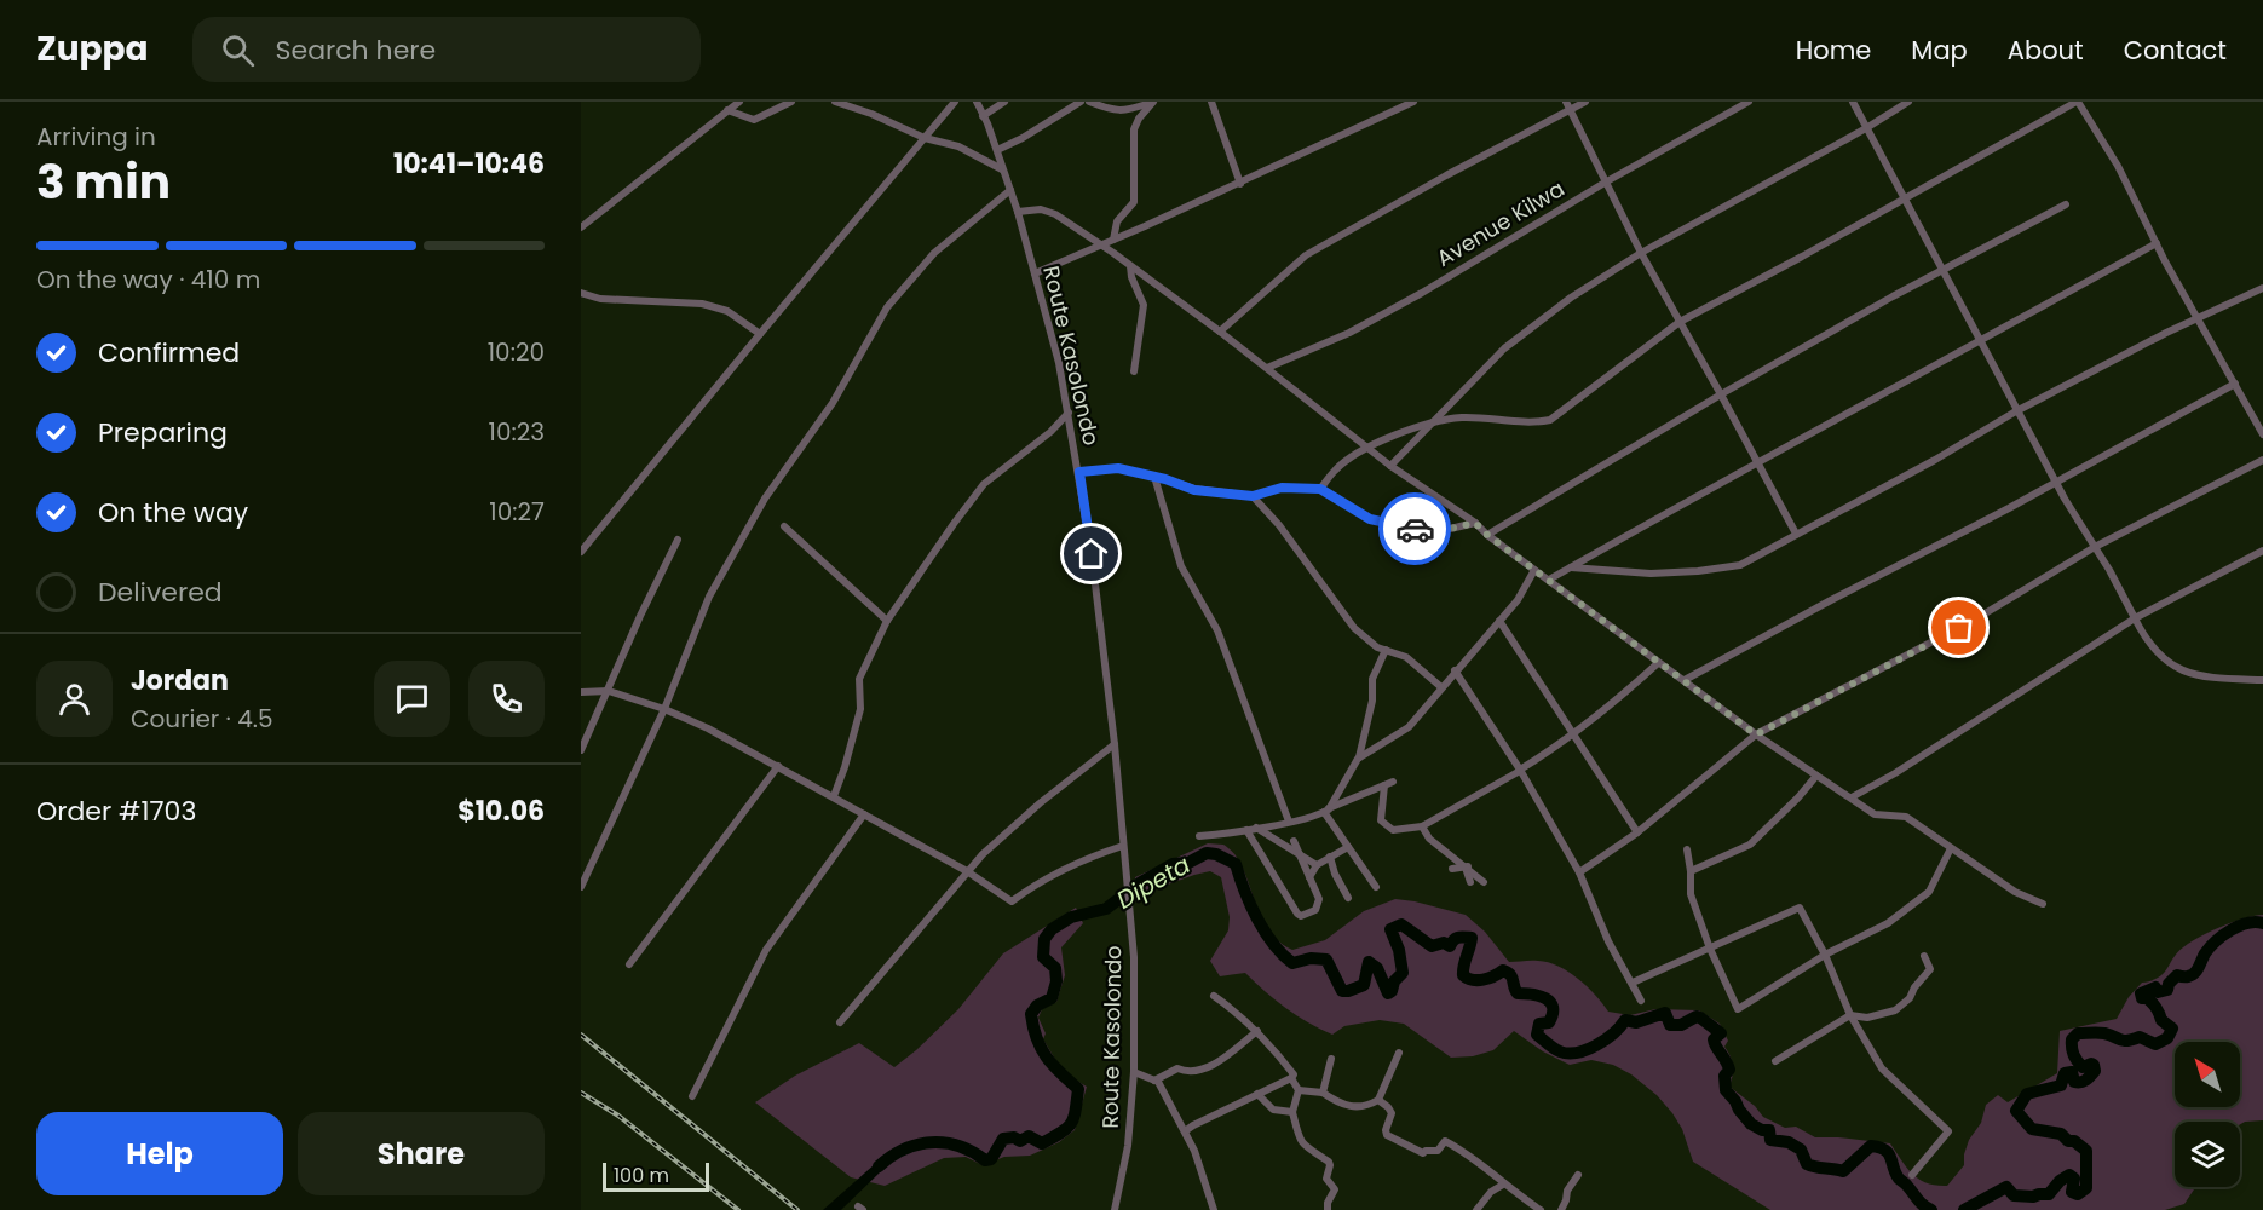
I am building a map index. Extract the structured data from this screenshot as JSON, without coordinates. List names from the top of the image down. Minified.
{"streets":{"street":["Avenue Kilwa","Route Kasolondo"]},"water":["Dipeta"],"scale_bar":"100 m","north":"top left","page":{"header":"Zuppa","search":"Search here","nav":["Home","Map","About","Contact"],"heading":["3 min","Arriving in","10:41–10:46"],"panel":["Jordan","Courier · 4.5","Order #1703","$10.06"],"bar":"On the way · 410 m","list":[["Confirmed","10:20"],["Preparing","10:23"],["On the way","10:27"],"Delivered"],"buttons":["Help","Share"],"scale":"100 m"}}
